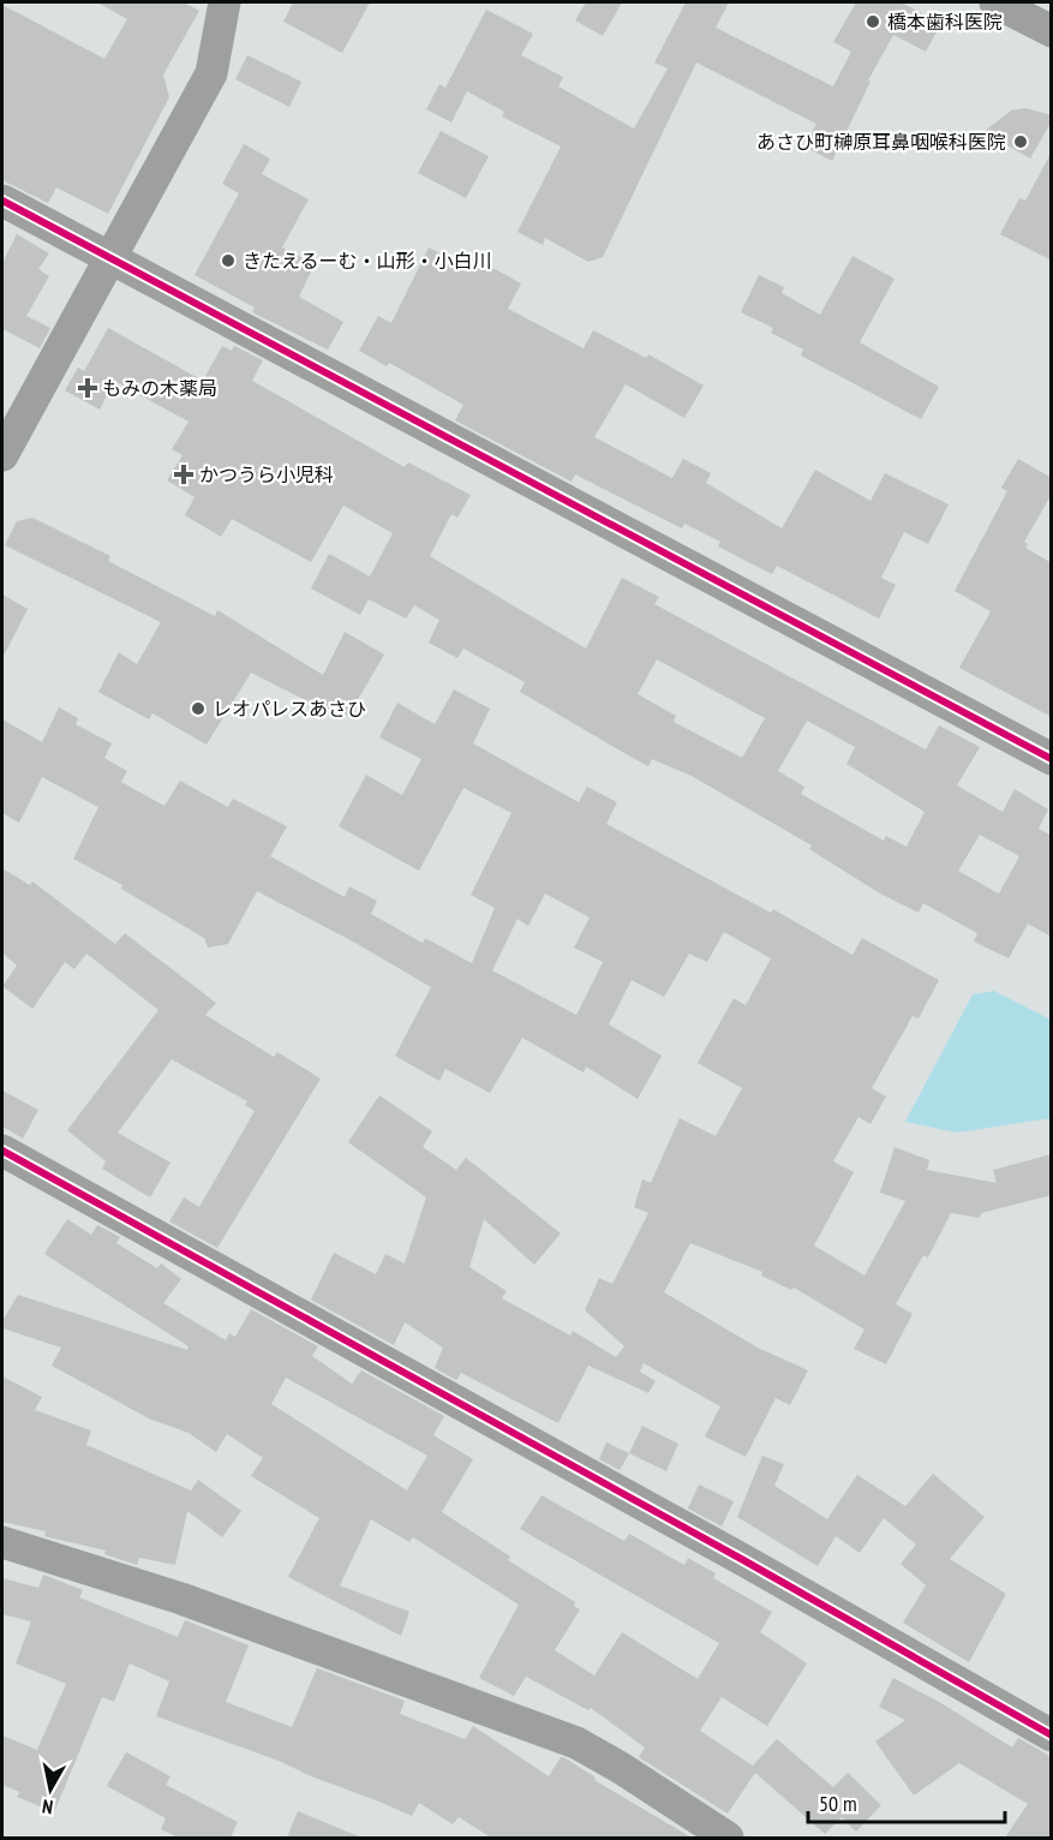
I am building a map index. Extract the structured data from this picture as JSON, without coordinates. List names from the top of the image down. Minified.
{"places":{"other":["橋本歯科医院","あさひ町榊原耳鼻咽喉科医院","きたえるーむ・山形・小白川","レオパレスあさひ"],"health":["もみの木薬局","かつうら小児科"]},"scale_bar":"50 m","north":"bottom"}
